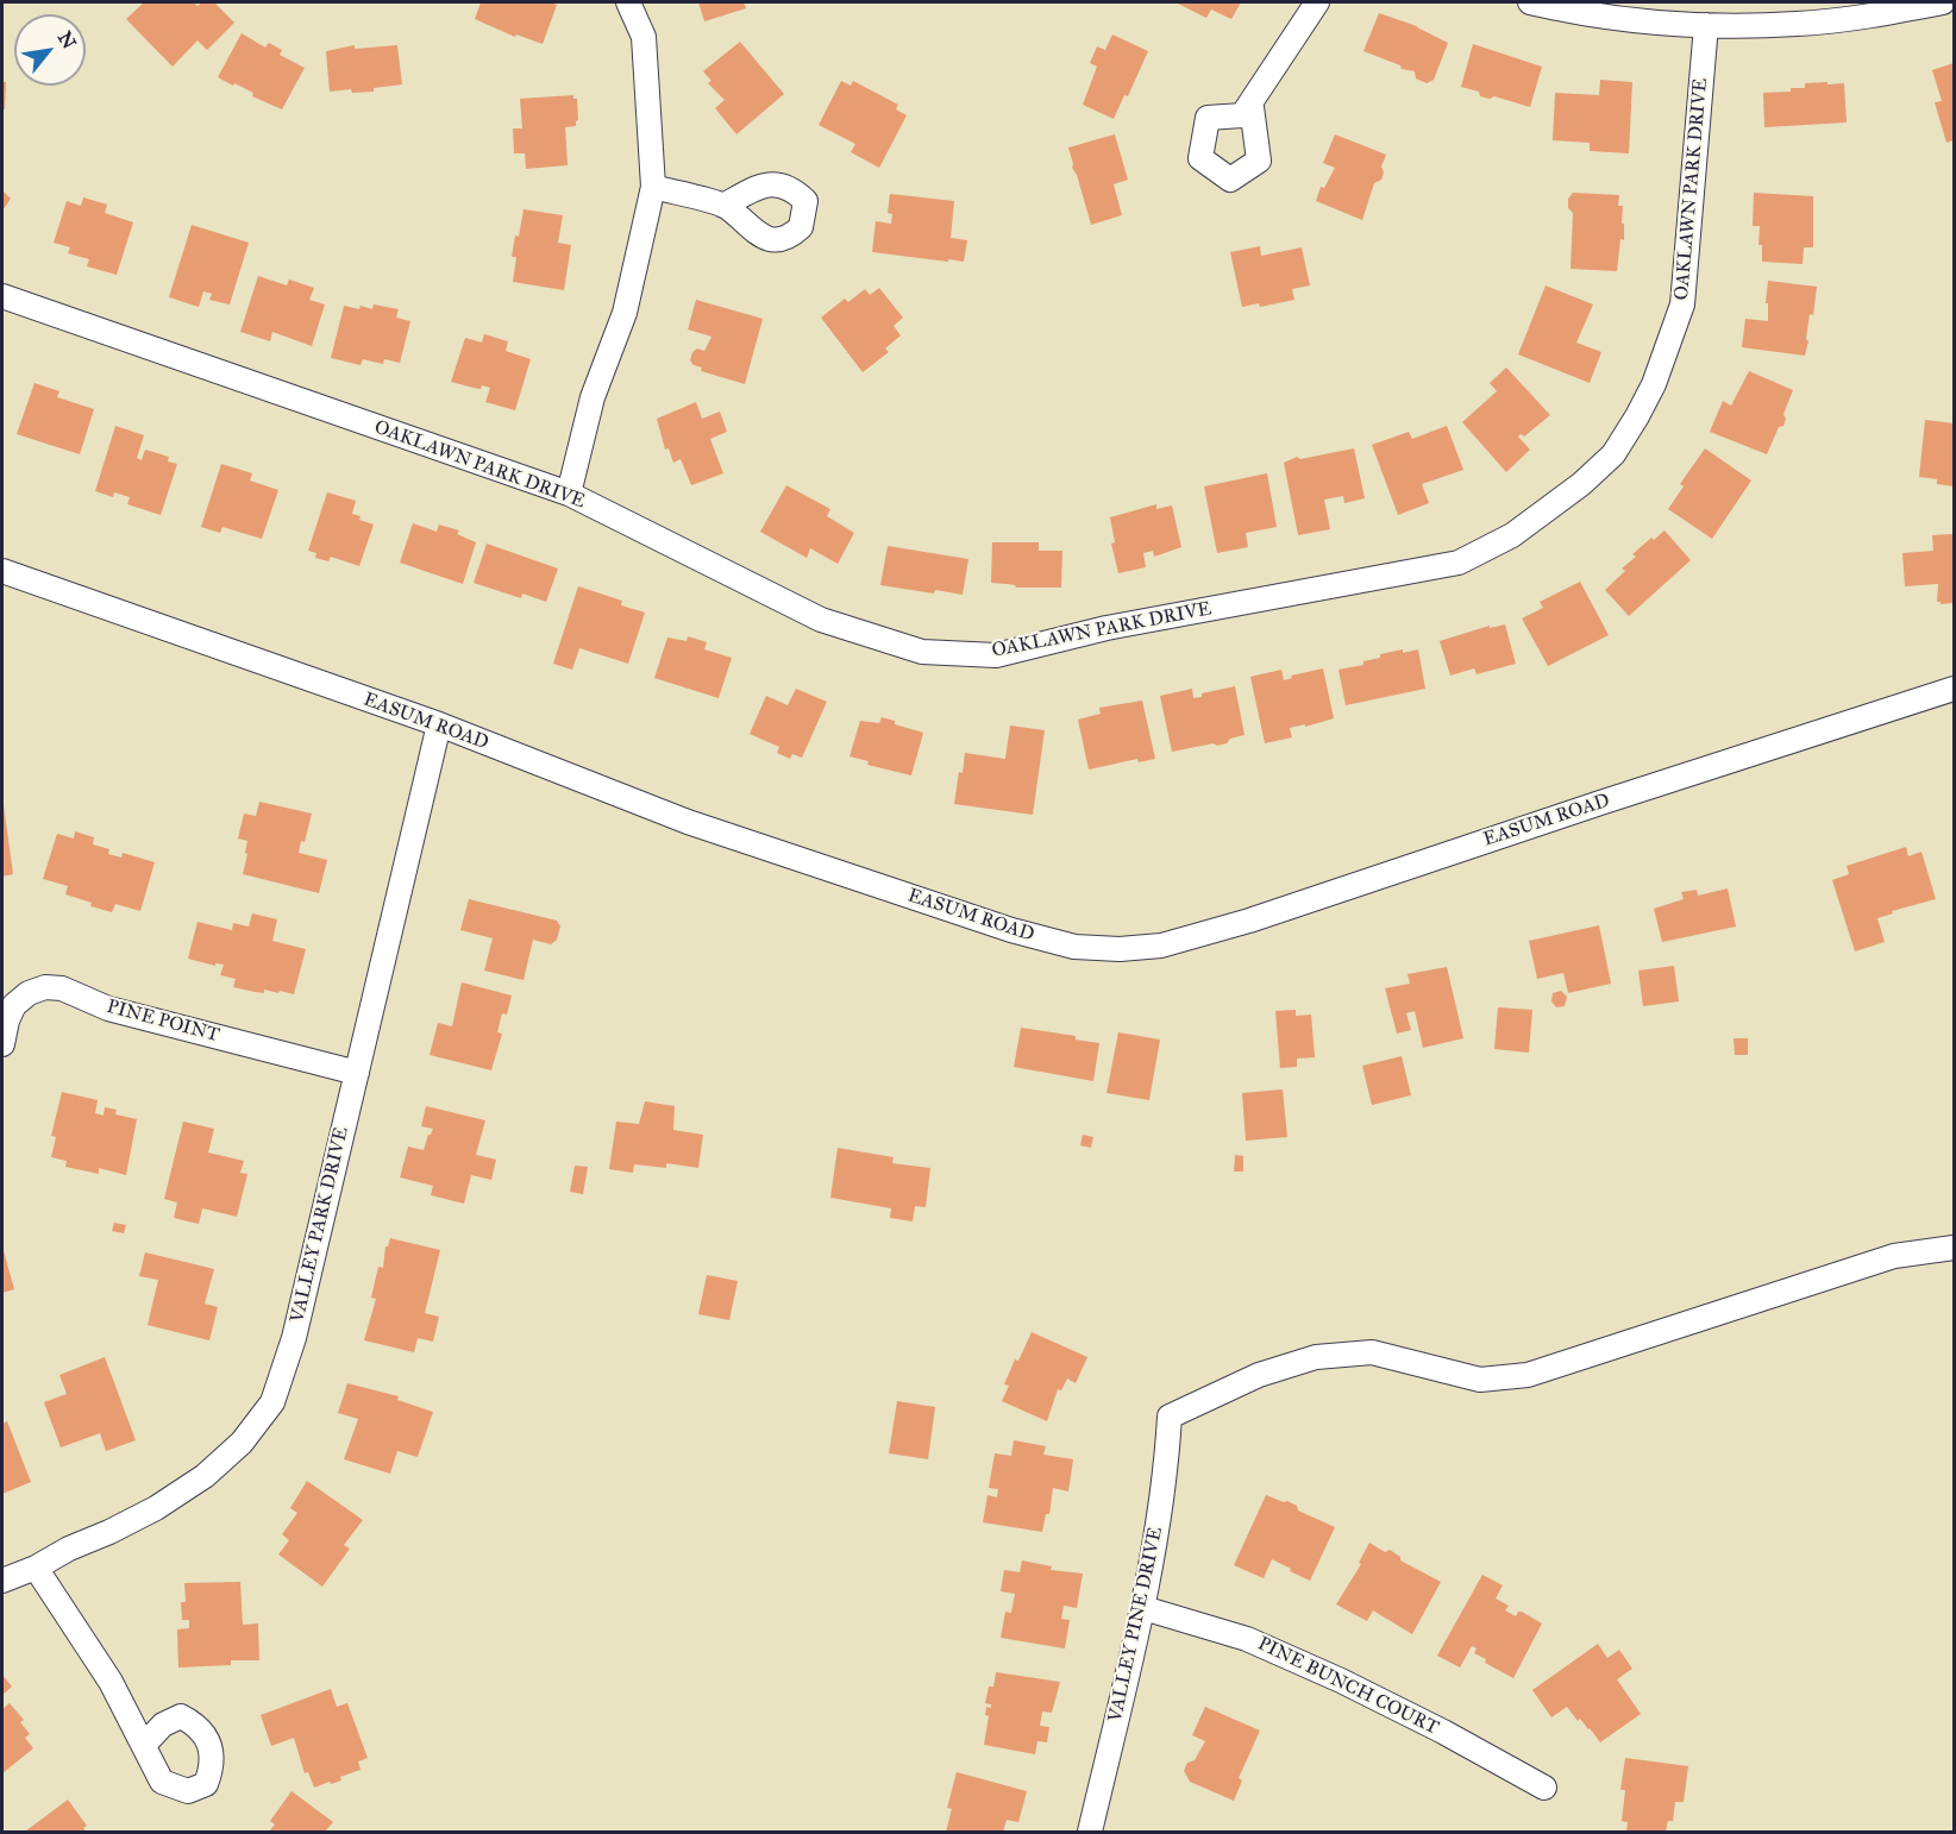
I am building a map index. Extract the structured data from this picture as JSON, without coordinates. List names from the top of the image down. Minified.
{"streets":{"street":["OAKLAWN PARK DRIVE","EASUM ROAD","PINE POINT","VALLEY PARK DRIVE","VALLEY PINE DRIVE","PINE BUNCH COURT"]},"crossings":[["EASUM ROAD","VALLEY PARK DRIVE"],["PINE POINT","VALLEY PARK DRIVE"],["VALLEY PINE DRIVE","PINE BUNCH COURT"]],"north":"top right"}
